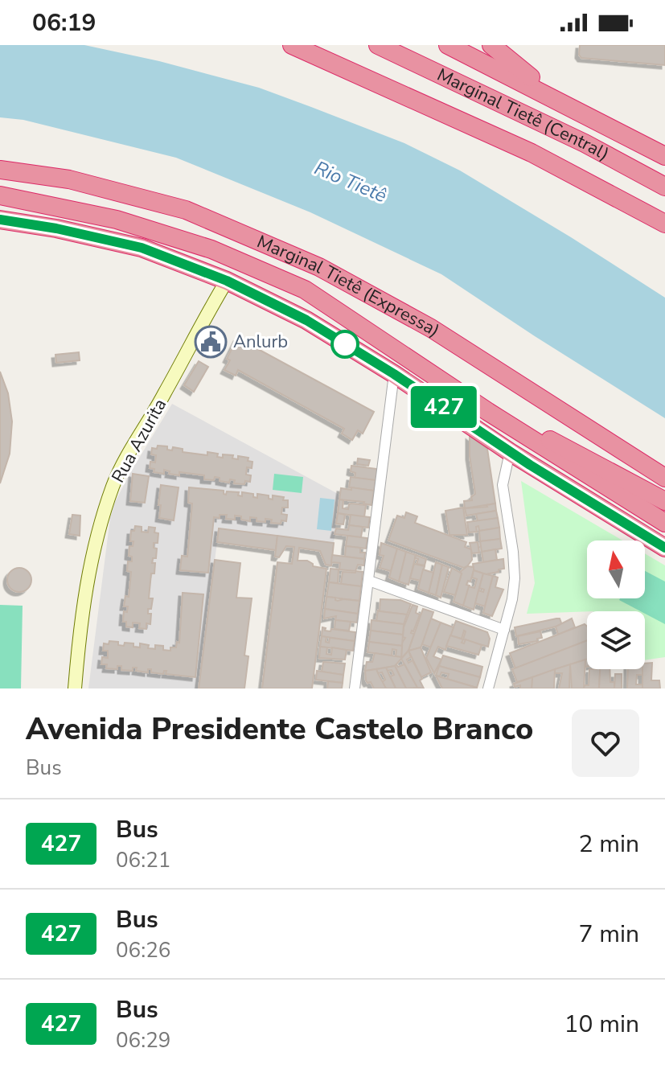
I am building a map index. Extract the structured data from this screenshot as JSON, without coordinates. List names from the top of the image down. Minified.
{"streets":{"highway":["Marginal Tietê (Central)","Marginal Tietê (Expressa)"],"street":["Rua Azurita"]},"water":["Rio Tietê"],"places":{"public building":["Anlurb"]},"lines":["bus line 427"],"north":"top","page":{"status":"06:19","on_map":"427","heading":["Avenida Presidente Castelo Branco","Bus"],"list":[{"mark":"427","name":"Bus","note":"06:21","value":"2 min"},{"mark":"427","name":"Bus","note":"06:26","value":"7 min"},{"mark":"427","name":"Bus","note":"06:29","value":"10 min"}]}}
